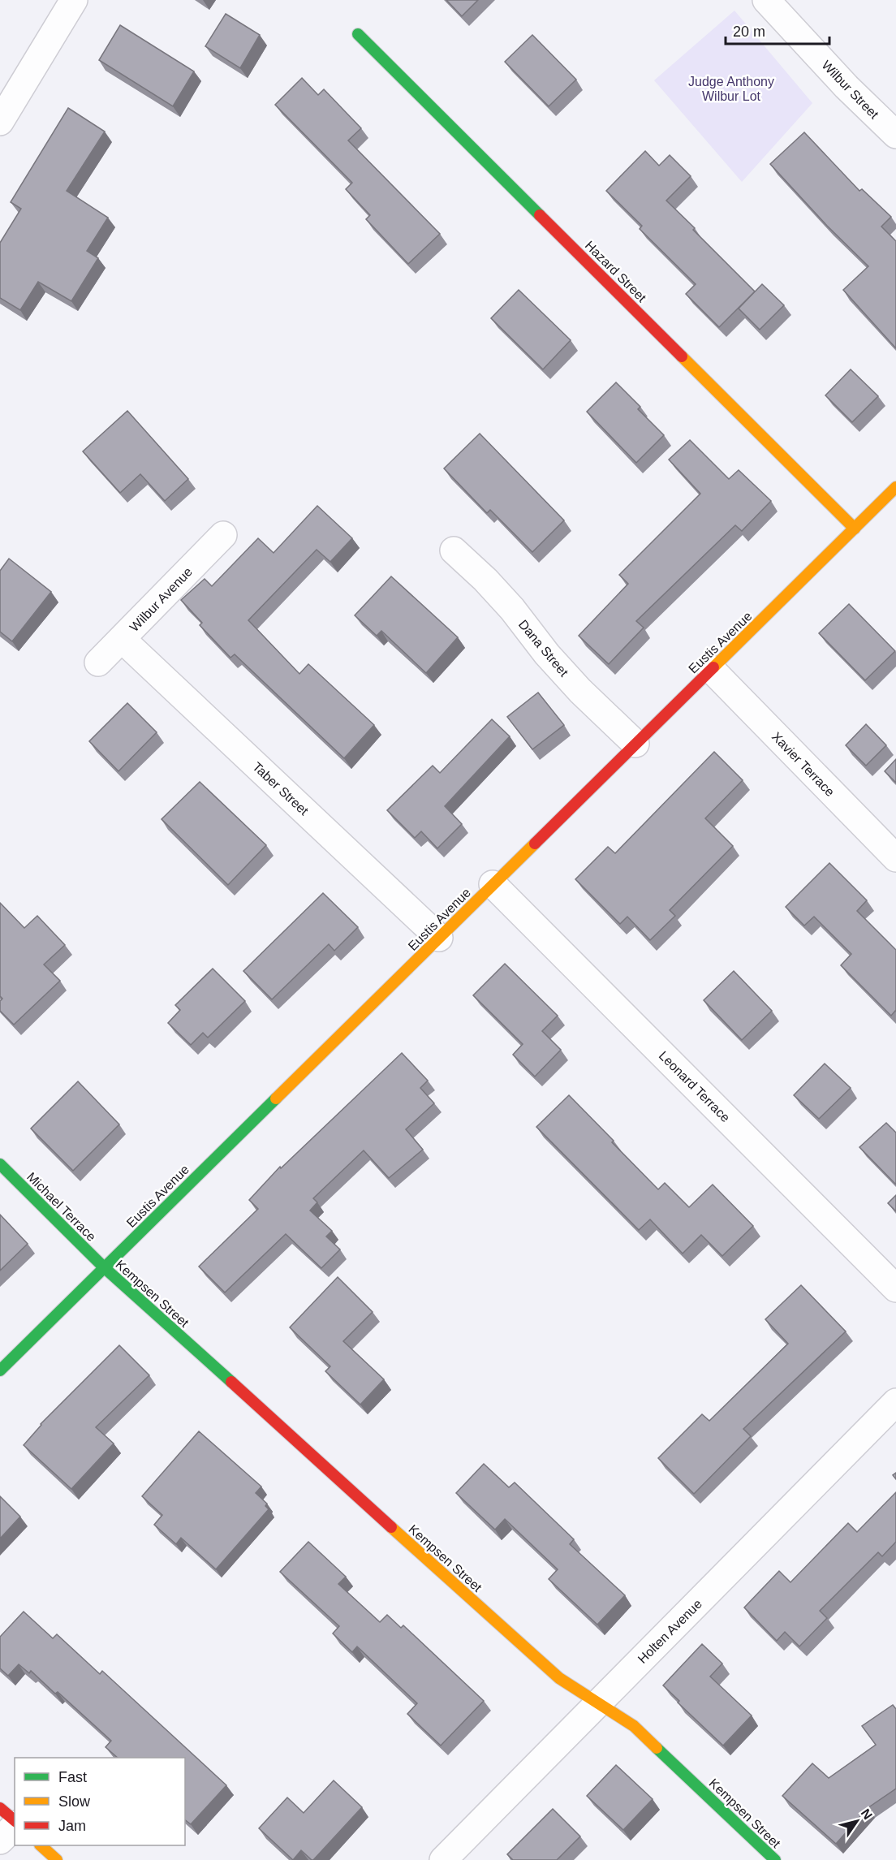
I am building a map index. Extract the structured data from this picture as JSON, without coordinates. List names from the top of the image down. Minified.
{"streets":{"street":["Wilbur Street","Hazard Street","Wilbur Avenue","Eustis Avenue","Dana Street","Xavier Terrace","Taber Street","Leonard Terrace","Michael Terrace","Kempsen Street","Holten Avenue"]},"crossings":[["Hazard Street","Eustis Avenue"],["Wilbur Avenue","Taber Street"],["Eustis Avenue","Dana Street"],["Eustis Avenue","Xavier Terrace"],["Eustis Avenue","Taber Street"],["Eustis Avenue","Leonard Terrace"],["Eustis Avenue","Michael Terrace"],["Eustis Avenue","Kempsen Street"],["Michael Terrace","Kempsen Street"],["Kempsen Street","Holten Avenue"]],"parks":["Judge Anthony Wilbur Lot"],"legend":["Fast","Slow","Jam"],"scale_bar":"20 m","north":"top right"}
